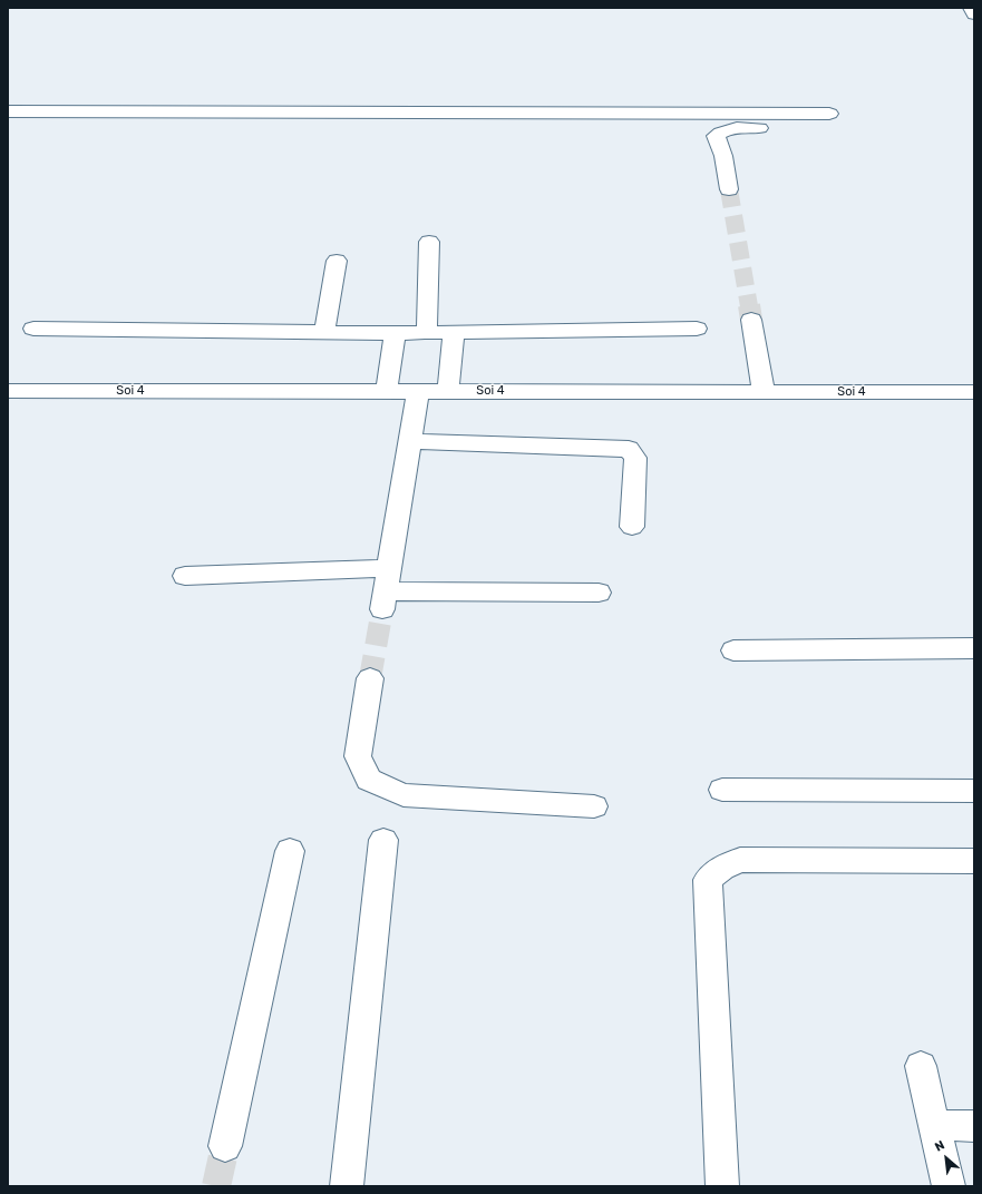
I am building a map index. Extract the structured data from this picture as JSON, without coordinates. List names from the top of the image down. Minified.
{"streets":{"street":["Soi 4"]},"north":"top left"}
